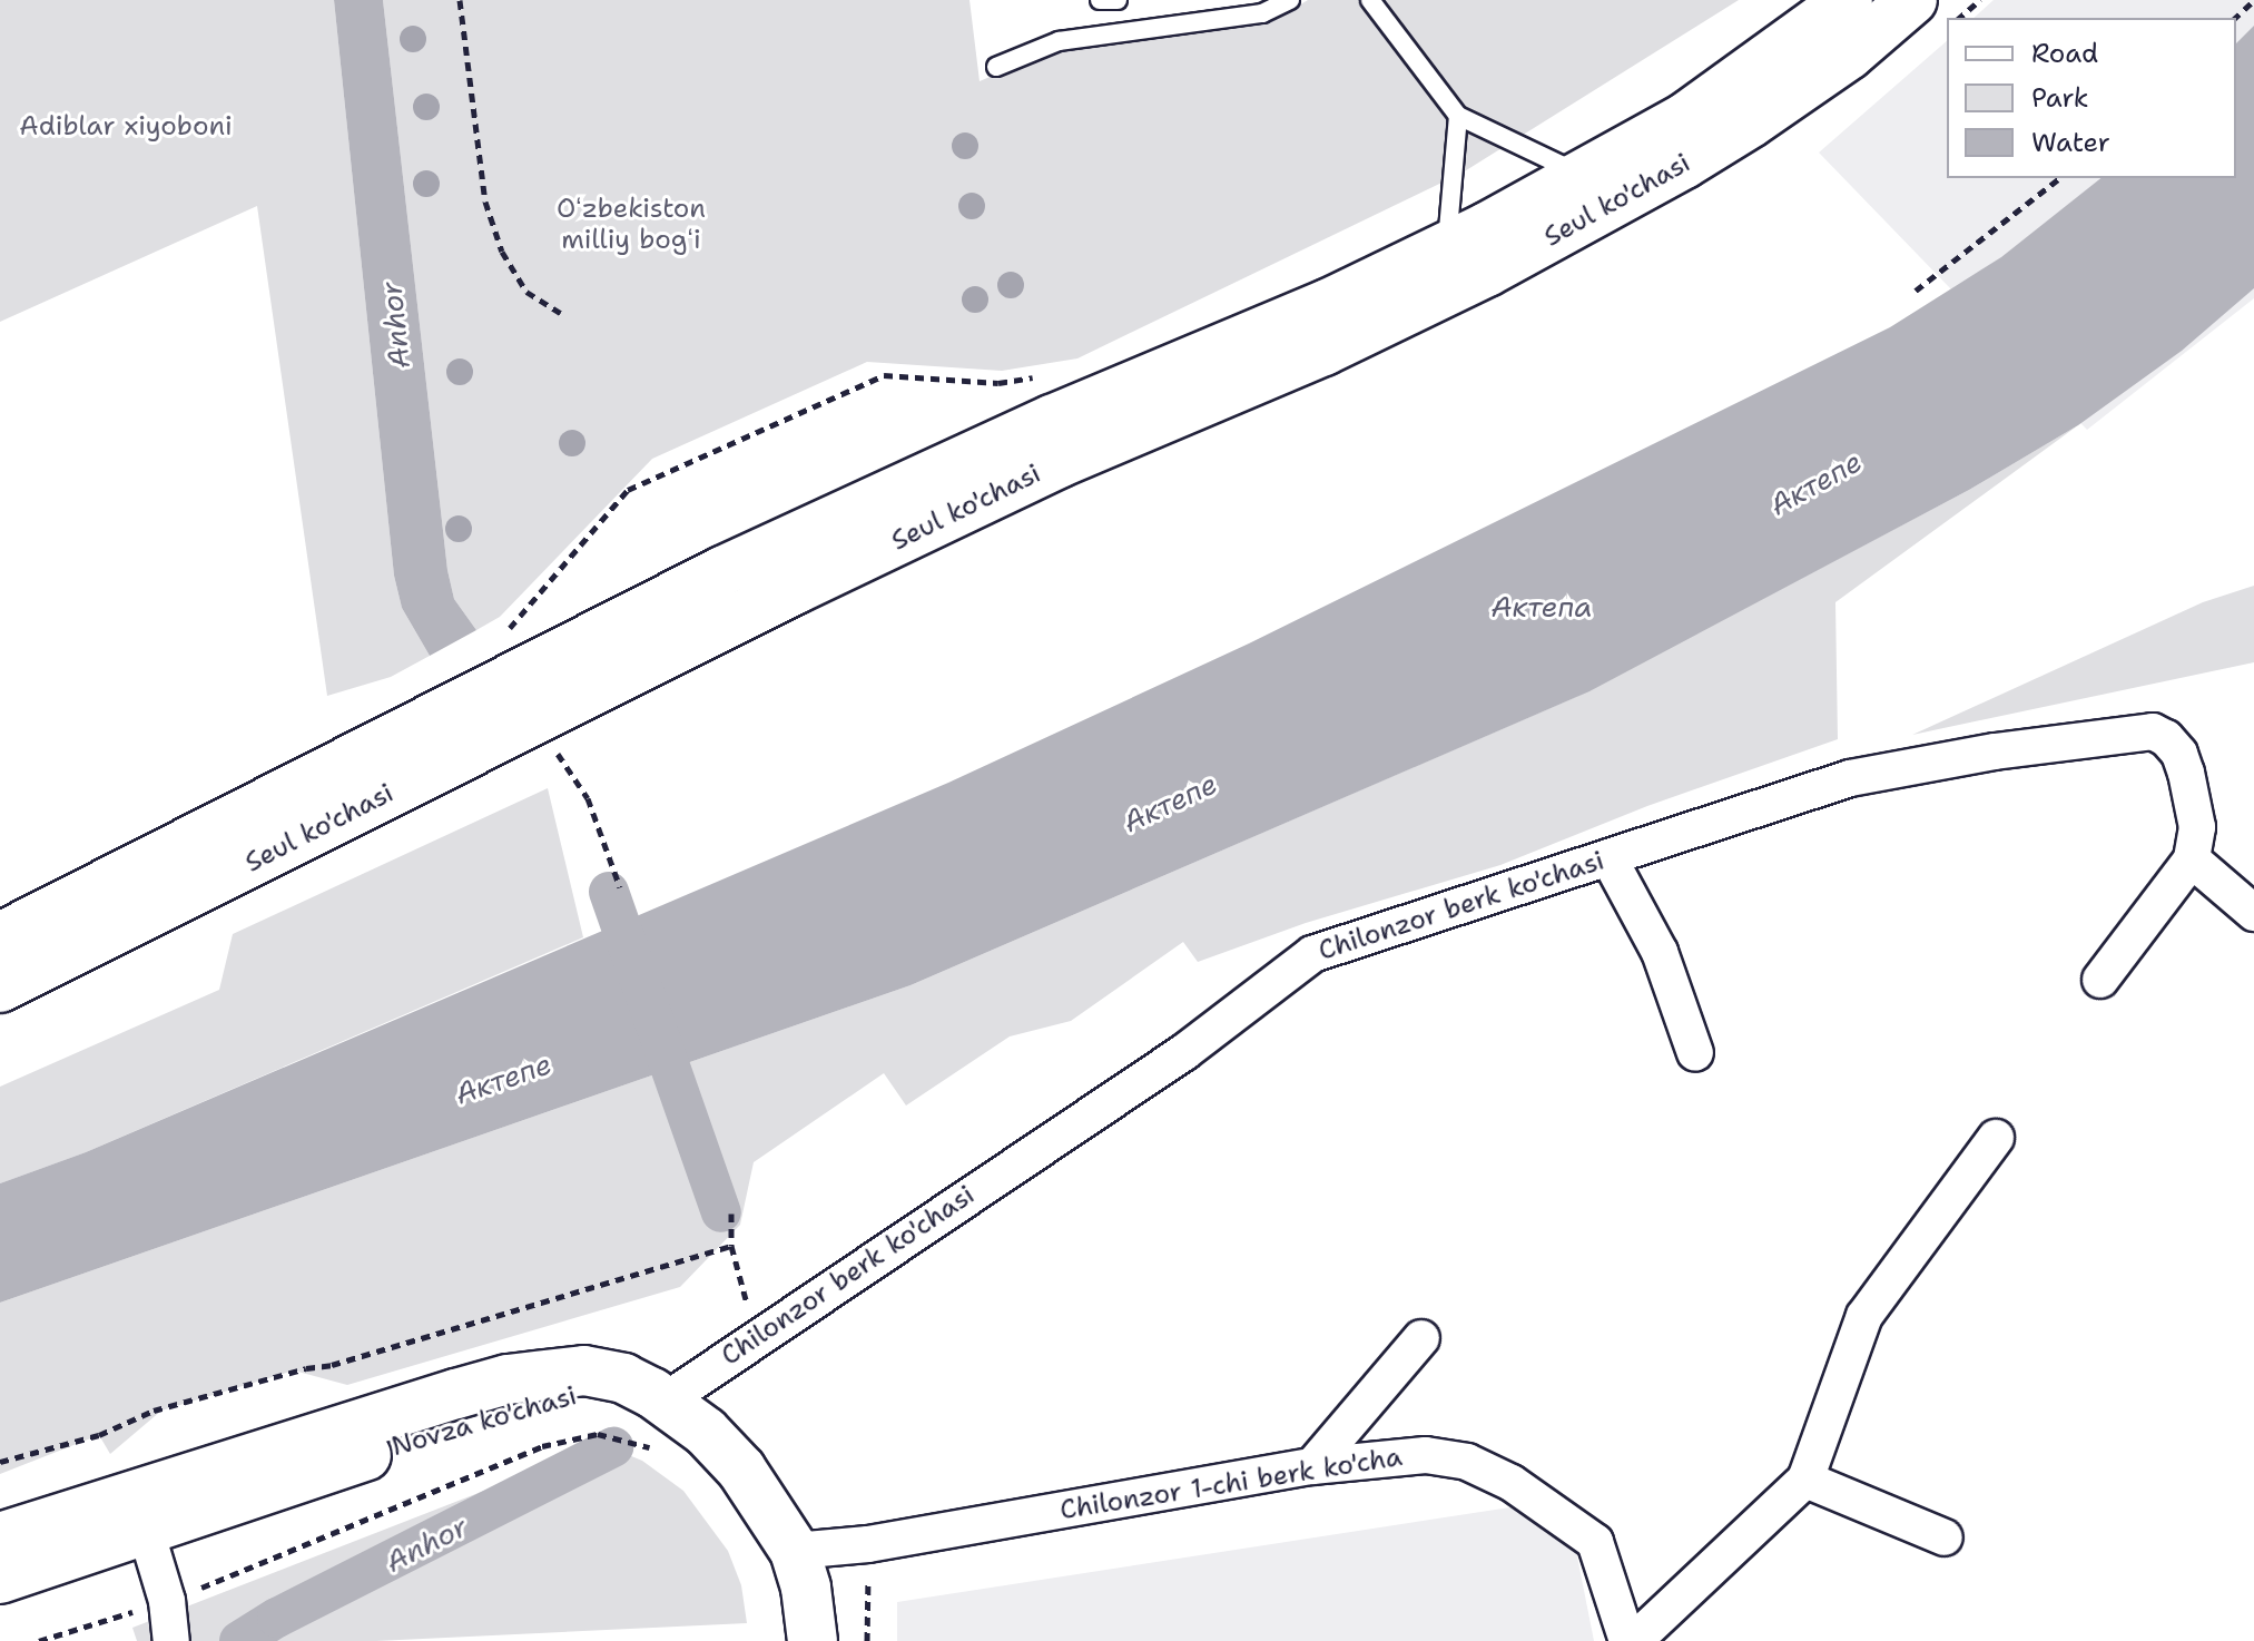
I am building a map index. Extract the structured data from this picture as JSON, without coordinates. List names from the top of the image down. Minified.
{"streets":{"main road":["Seul ko'chasi","Novza ko'chasi"],"street":["Chilonzor berk ko'chasi","Chilonzor 1-chi berk ko'cha"]},"crossings":[["Chilonzor berk ko'chasi","Novza ko'chasi"],["Novza ko'chasi","Chilonzor 1-chi berk ko'cha"]],"water":["Anhor","Актепе","Актепа"],"parks":["Adiblar xiyoboni","Oʻzbekiston milliy bogʻi"],"legend":["Road","Park","Water"]}
